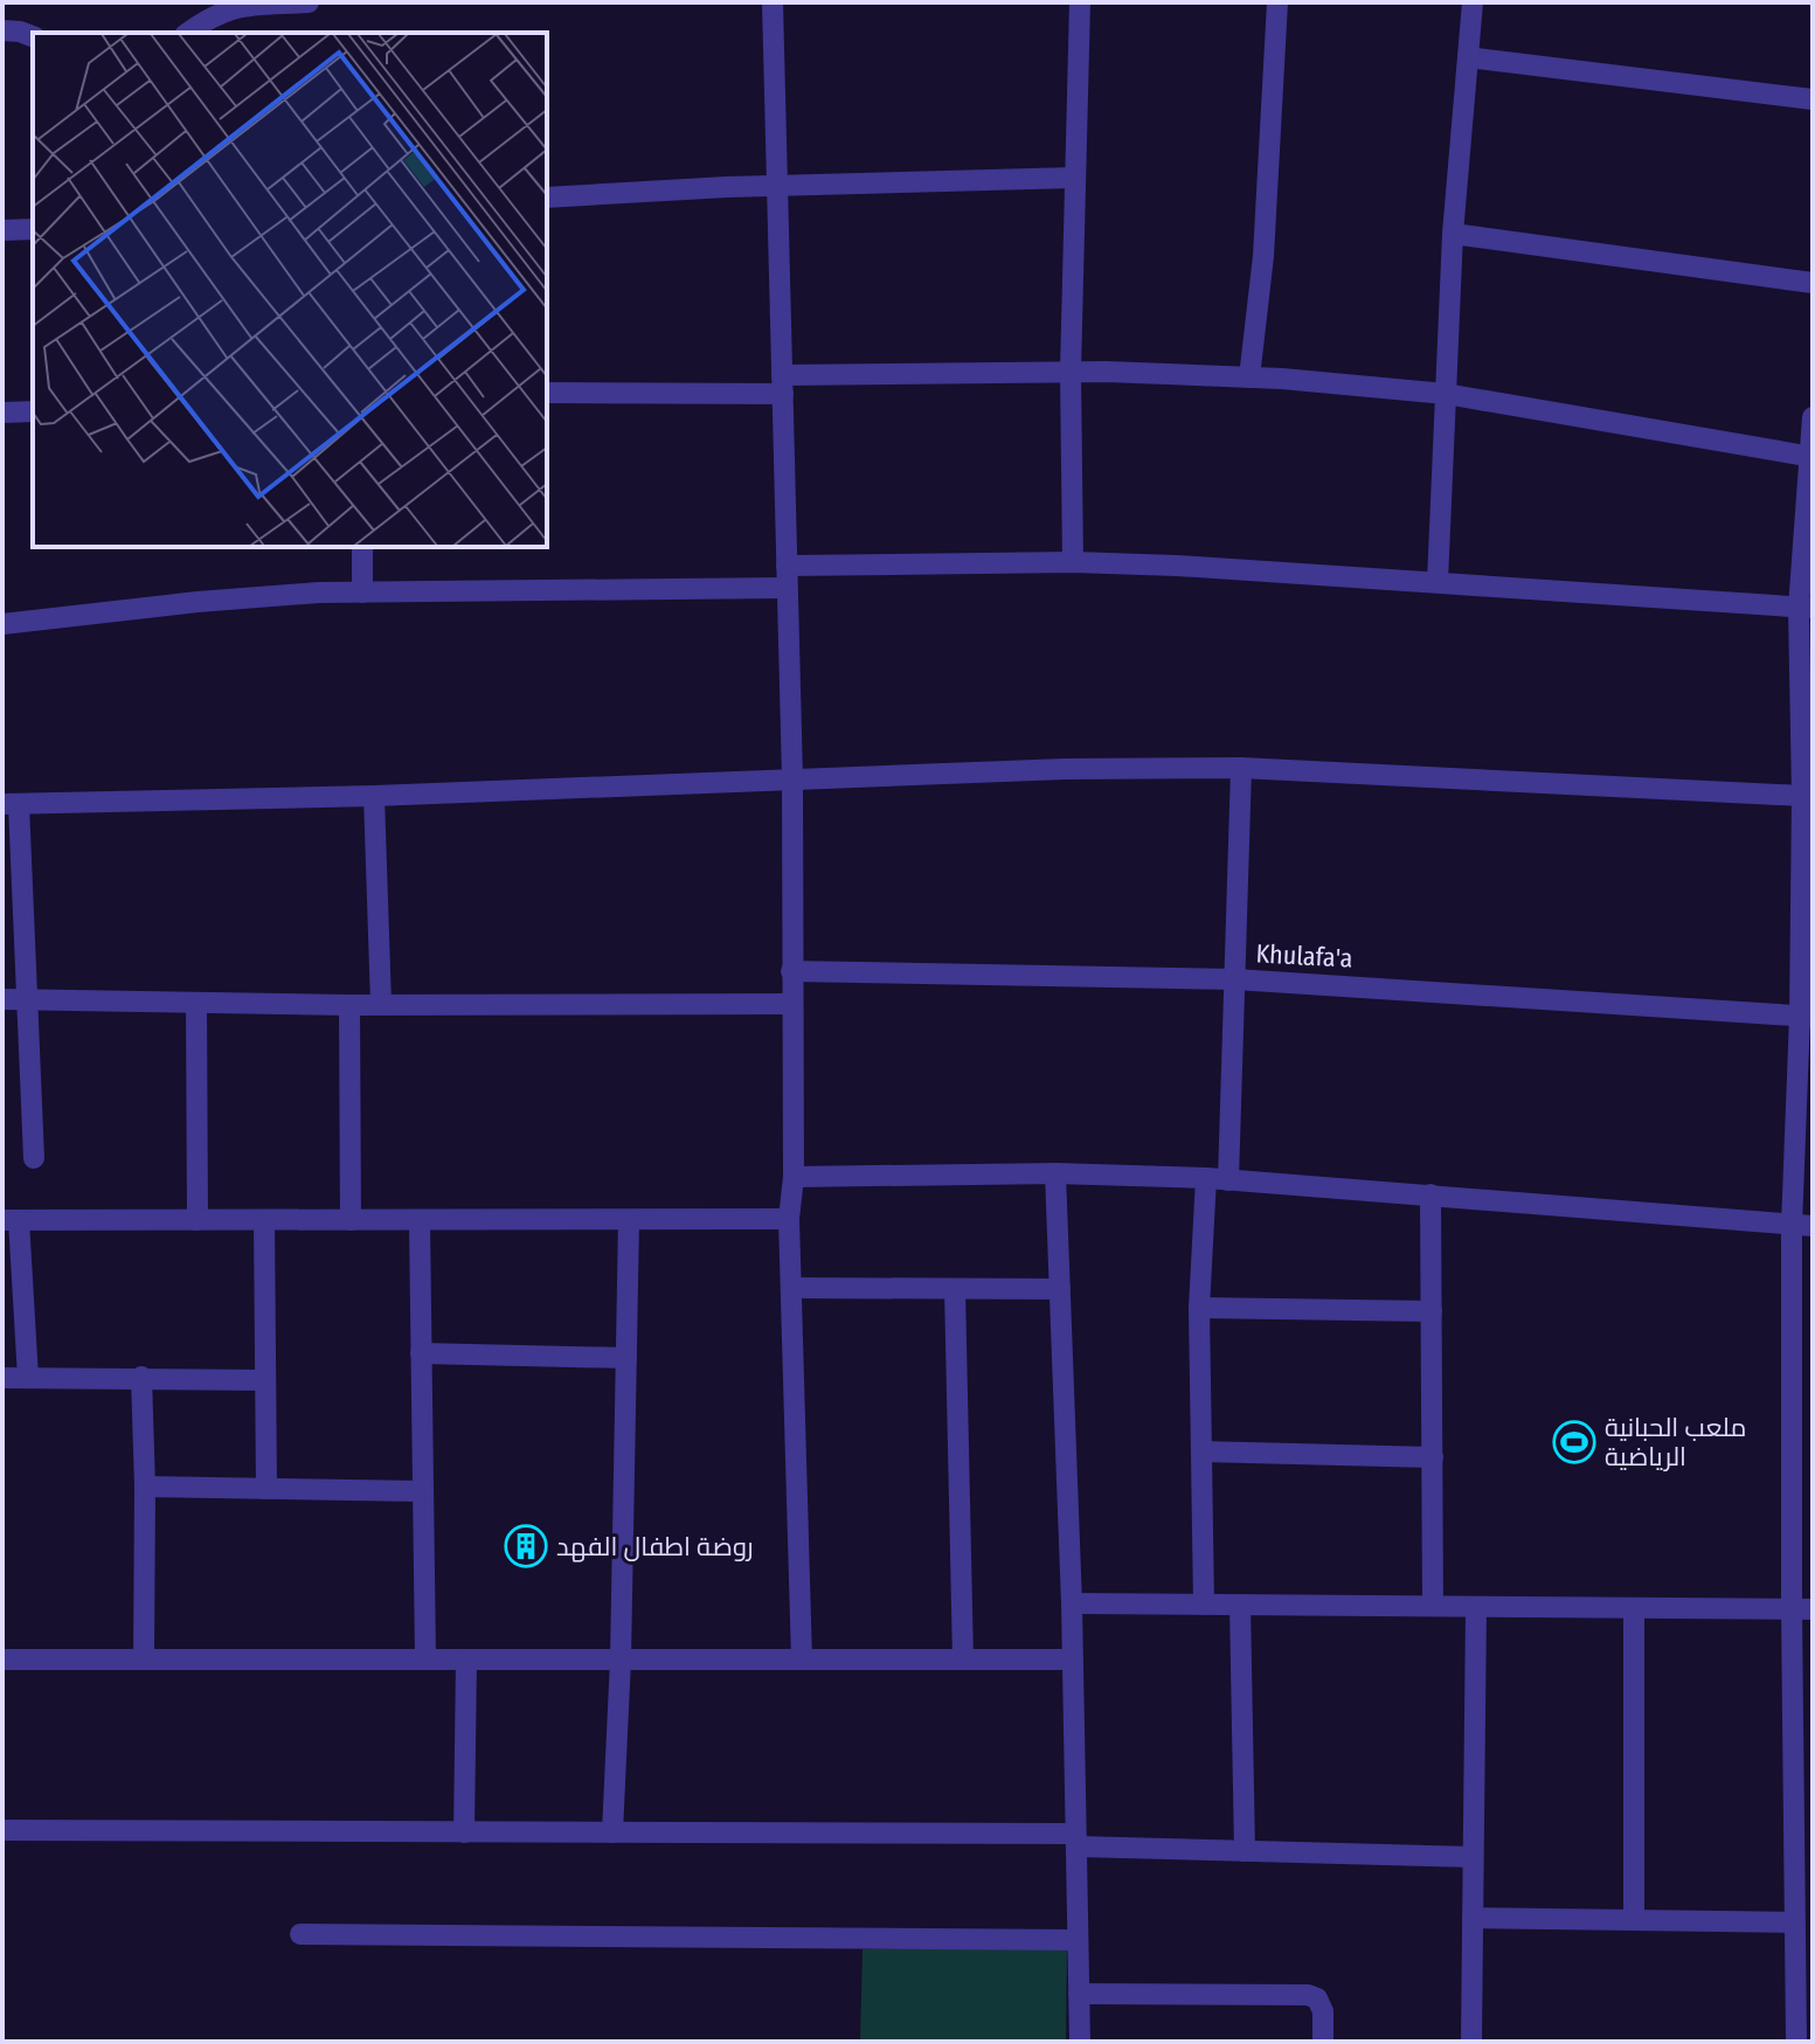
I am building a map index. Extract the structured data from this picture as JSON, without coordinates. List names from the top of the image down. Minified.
{"streets":{"street":["Khulafa'a"]},"places":{"sports":["ملعب الحبانية الرياضية"],"building":["روضة اطفال الفهد"]}}
